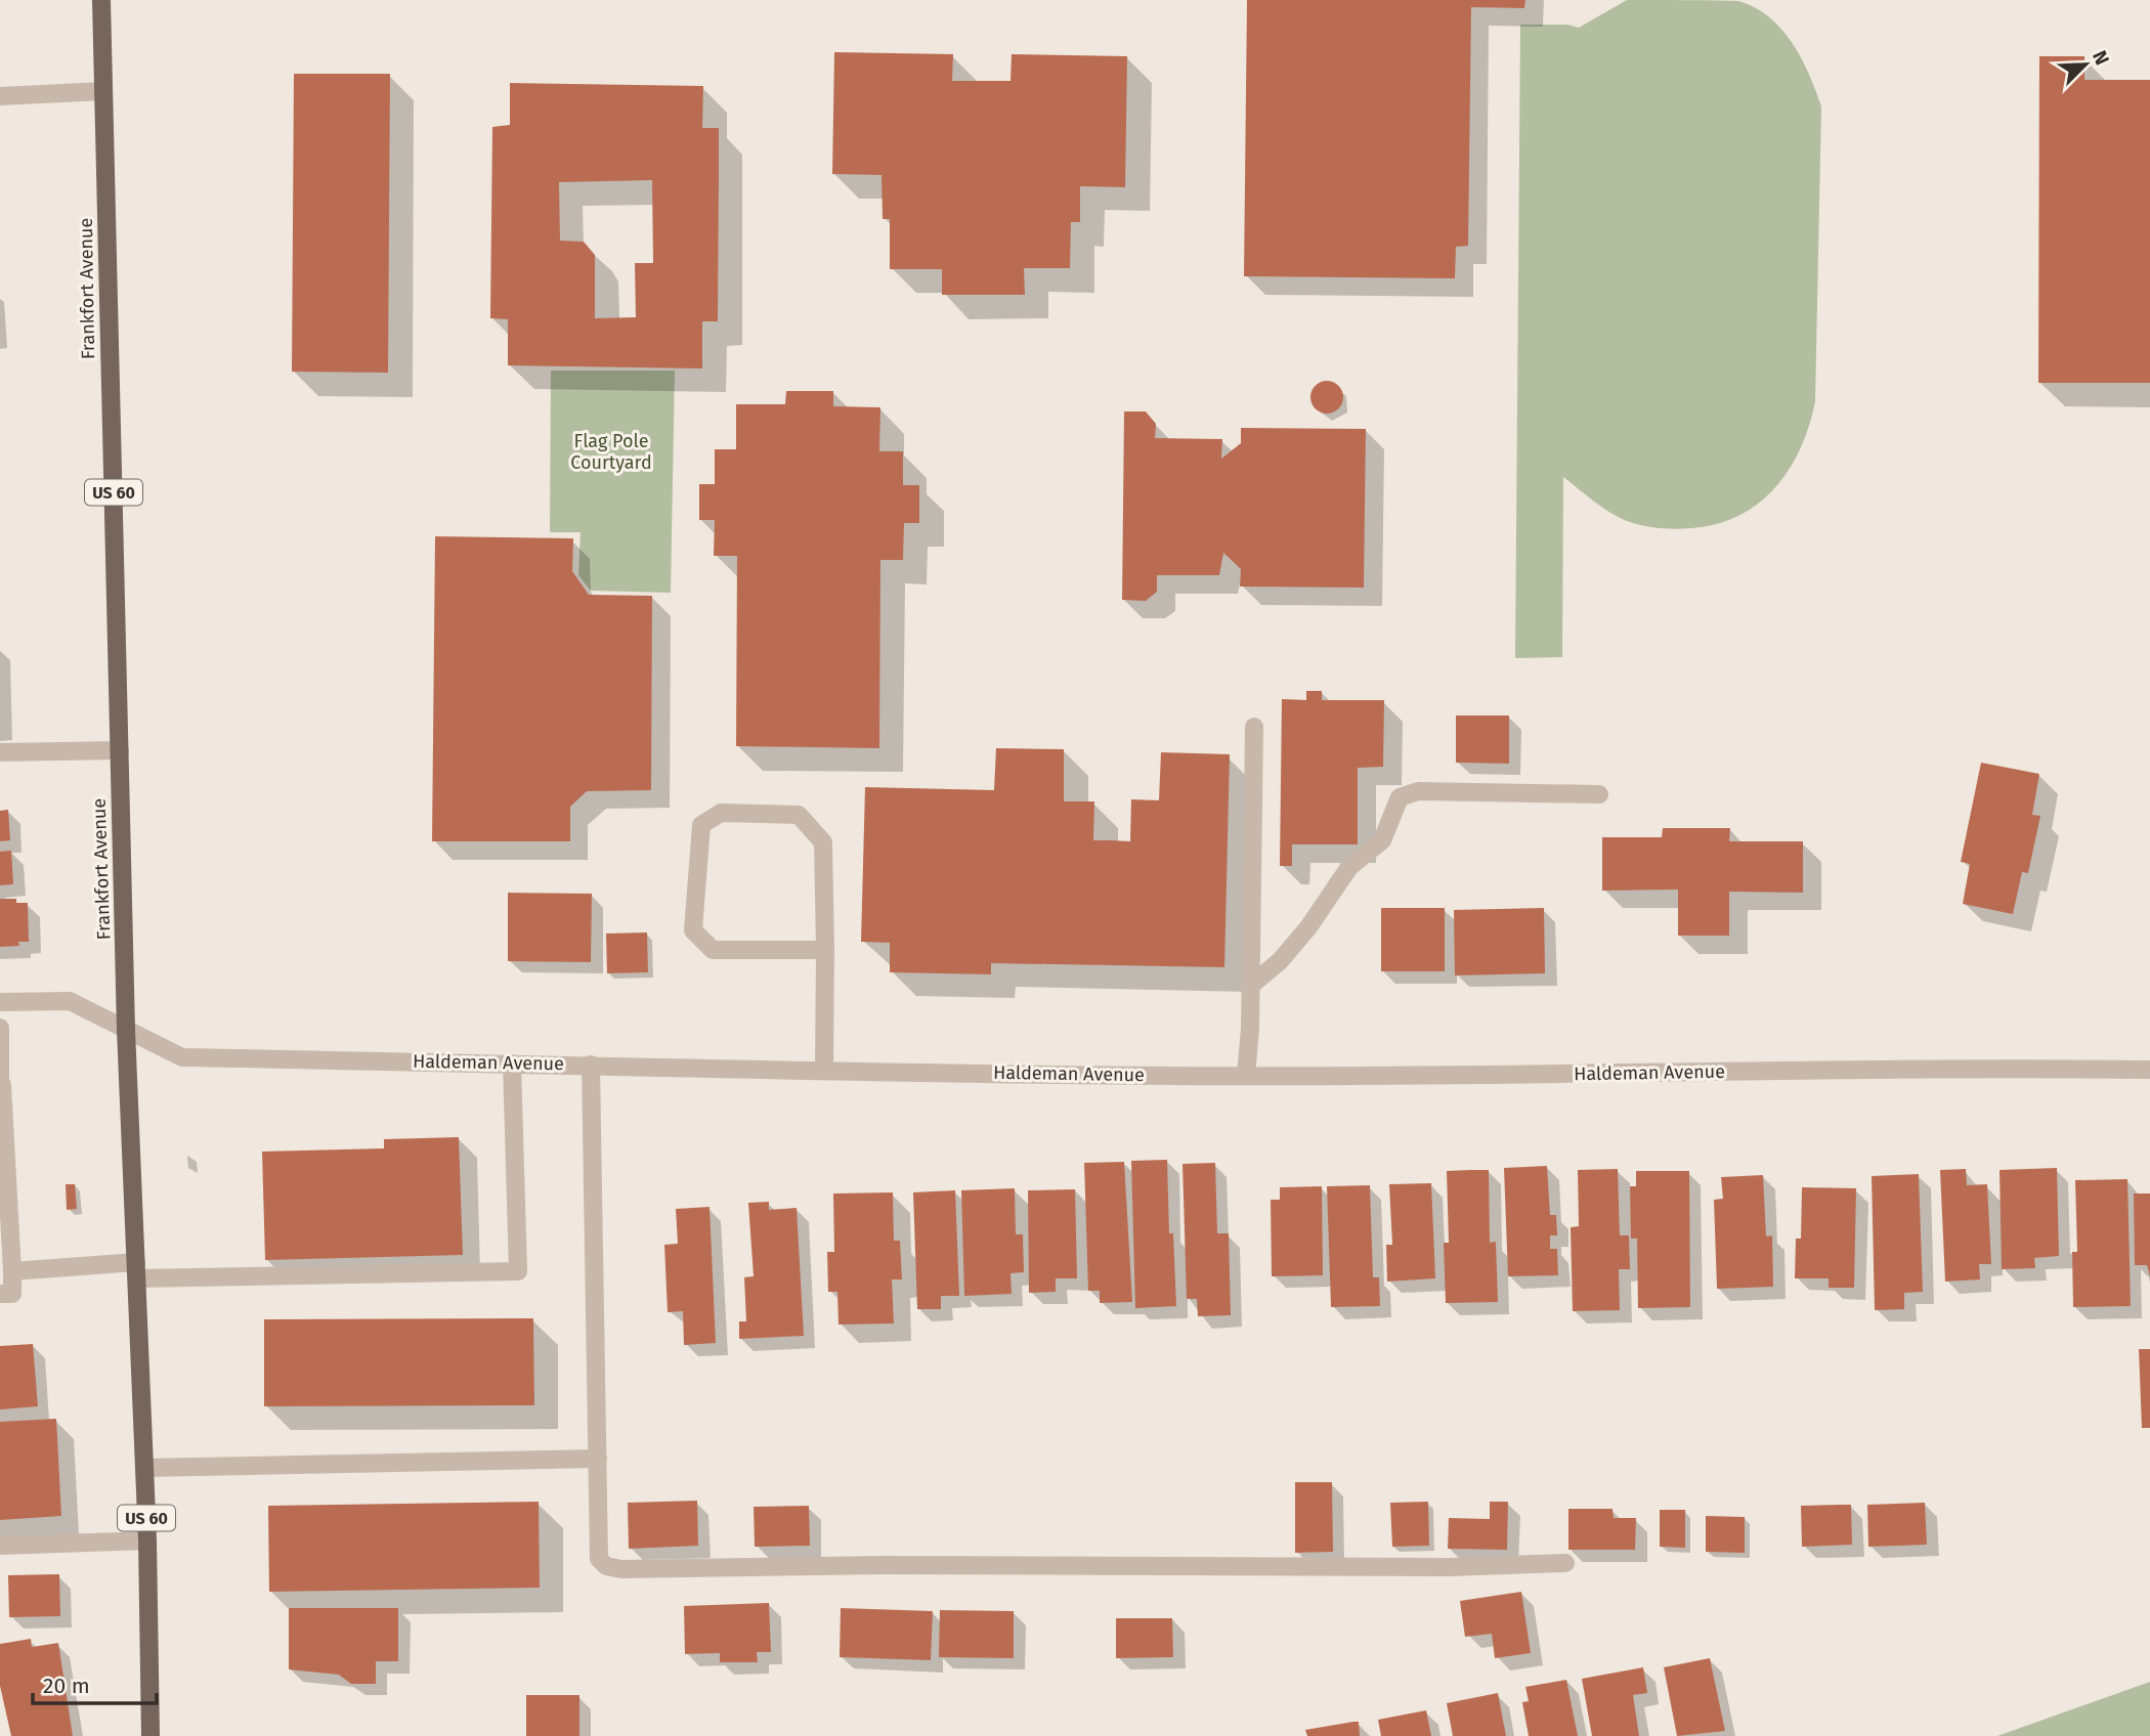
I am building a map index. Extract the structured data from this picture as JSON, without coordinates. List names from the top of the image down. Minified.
{"streets":{"main road":["Frankfort Avenue","US 60"],"street":["Haldeman Avenue"]},"crossings":[["Frankfort Avenue","Haldeman Avenue"]],"parks":["Flag Pole Courtyard"],"scale_bar":"20 m","north":"top right"}
